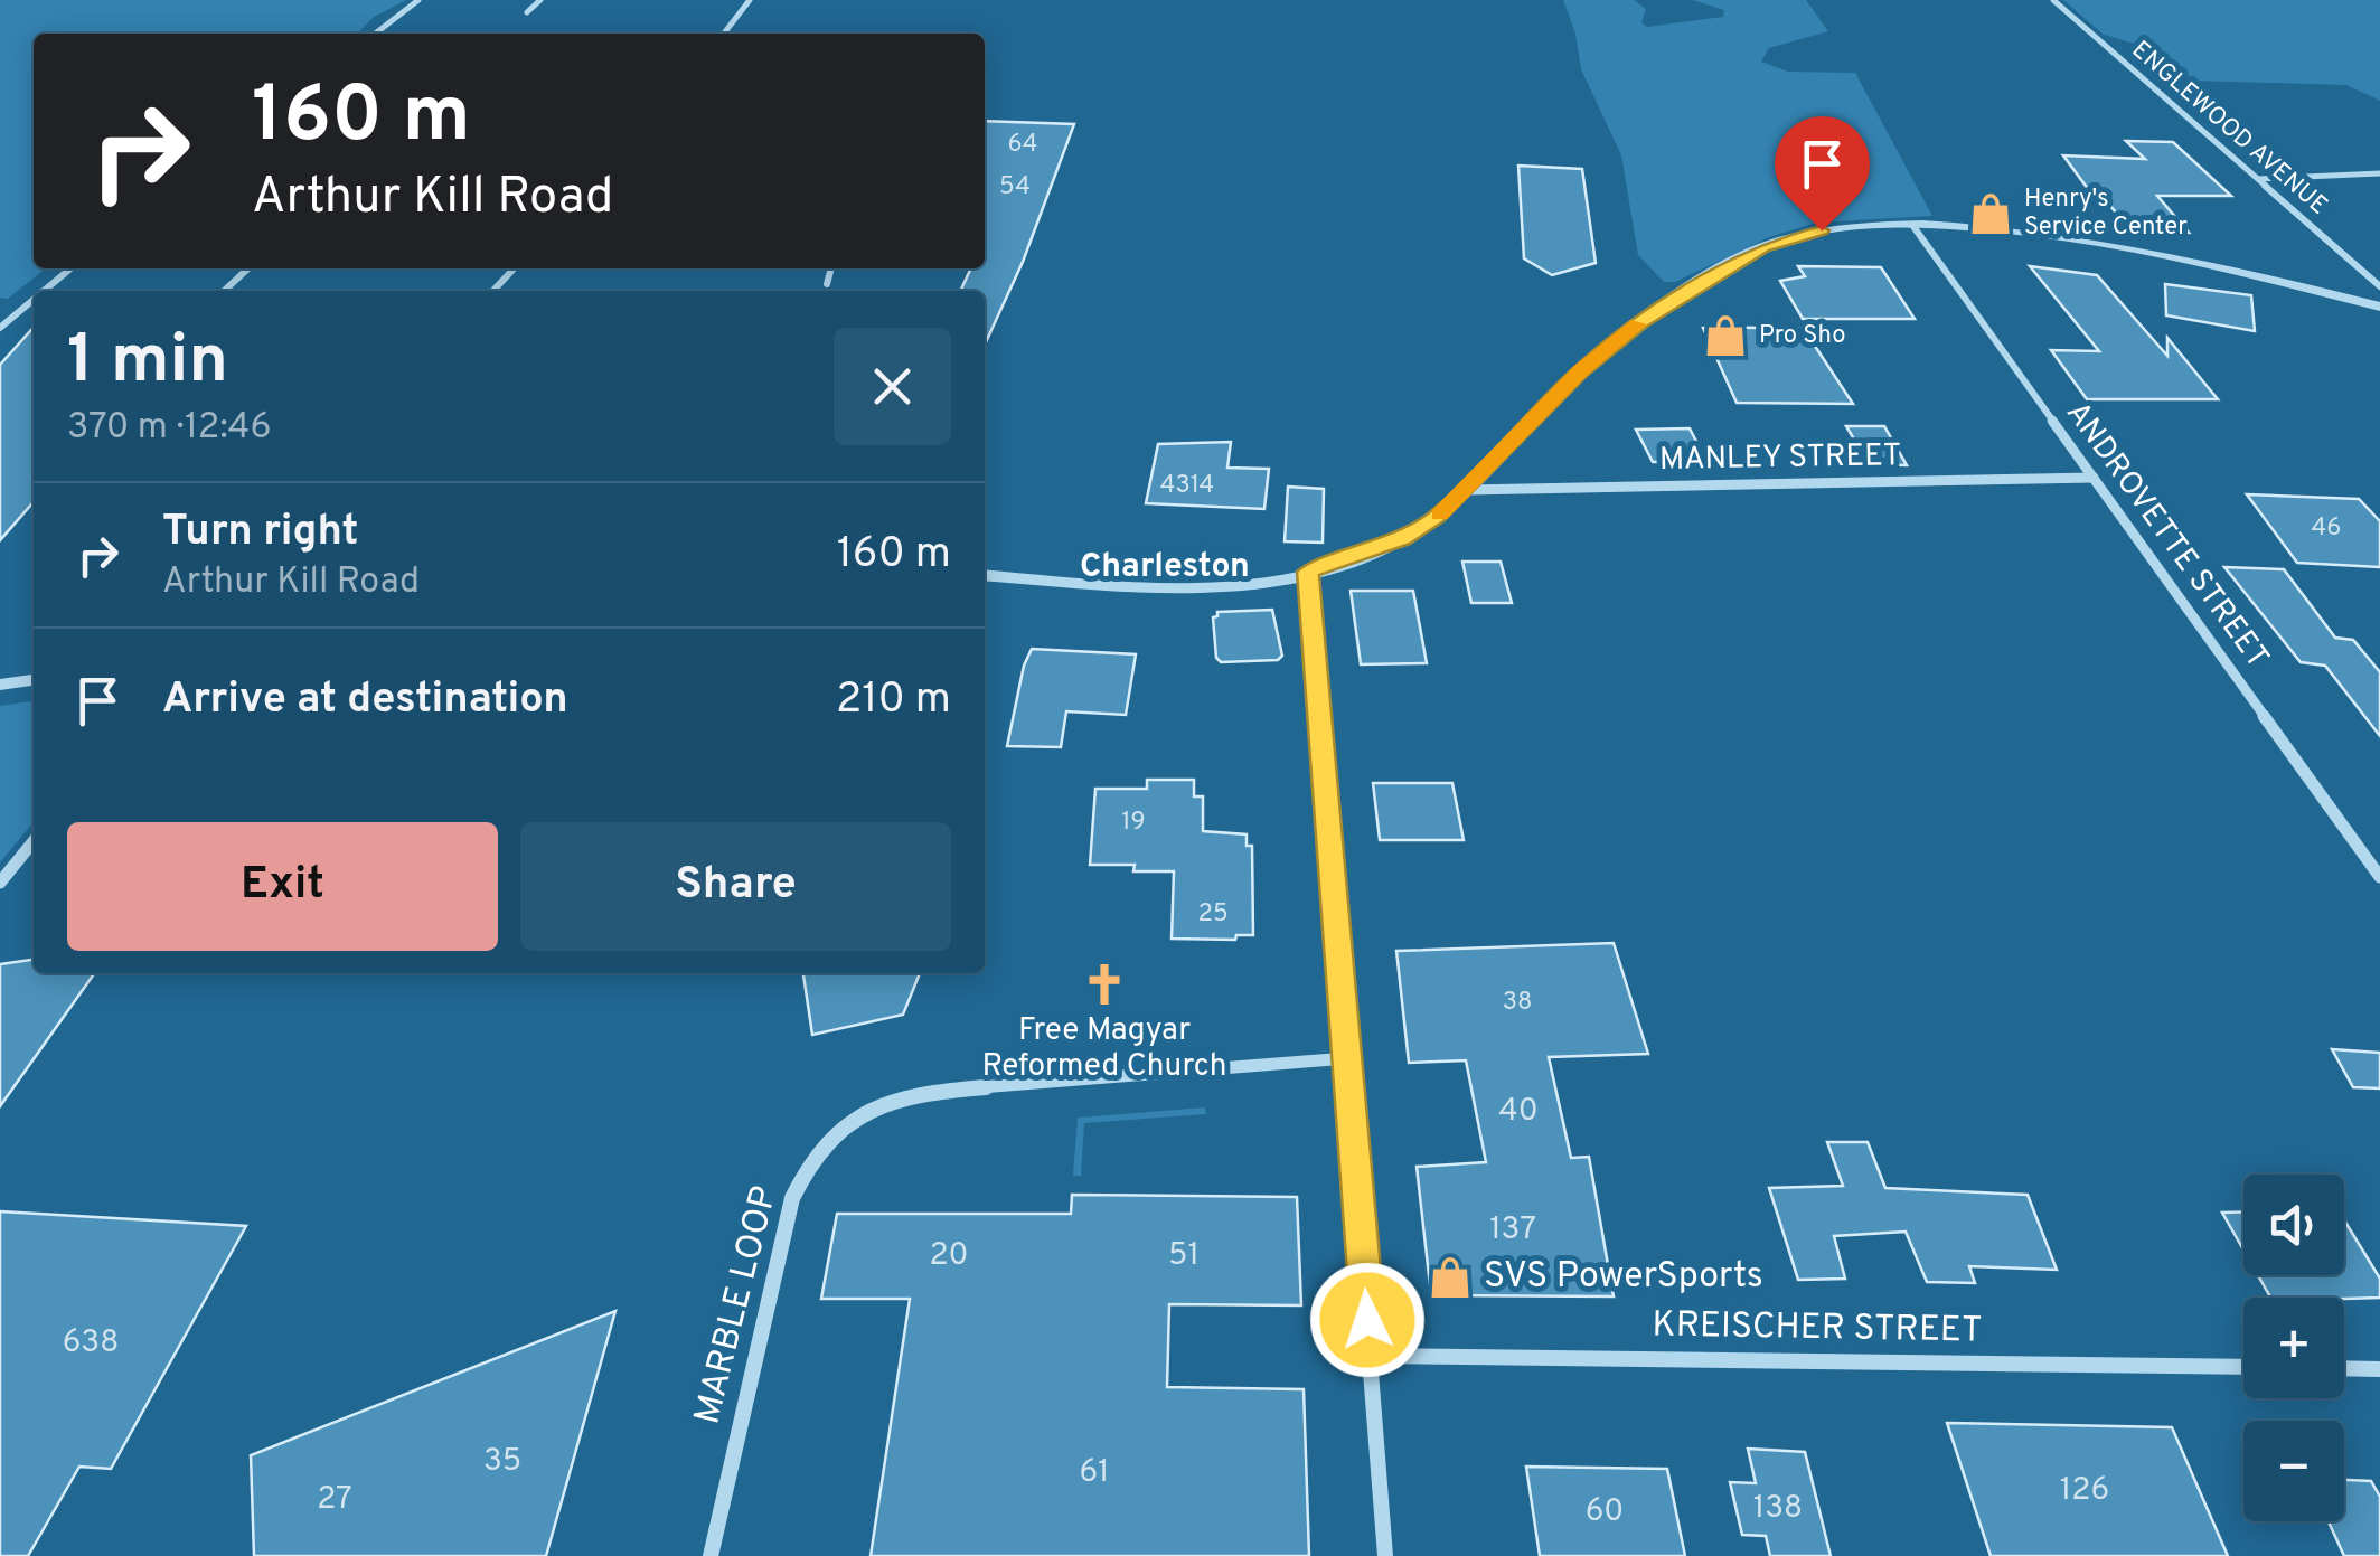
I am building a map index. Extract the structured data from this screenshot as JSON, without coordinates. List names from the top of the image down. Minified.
{"streets":{"street":["ENGLEWOOD AVENUE","MANLEY STREET","ANDROVETTE STREET","MARBLE LOOP","KREISCHER STREET"]},"crossings":[["MANLEY STREET","ANDROVETTE STREET"]],"districts":["Charleston"],"places":{"shop":["Henry's Service Center","Pro Sho","SVS PowerSports"],"church":["Free Magyar Reformed Church"]},"house_numbers":["64","54","4314","46","19","25","38","40","137","20","51","638","35","61","126","27","138","60"],"page":{"turn":["160 m","Arthur Kill Road"],"heading":["1 min","370 m · 12:46"],"list":[{"name":"Turn right","note":"Arthur Kill Road","value":"160 m"},{"name":"Arrive at destination","value":"210 m"}],"buttons":["Exit","Share"],"map_buttons":["+","−"]}}
